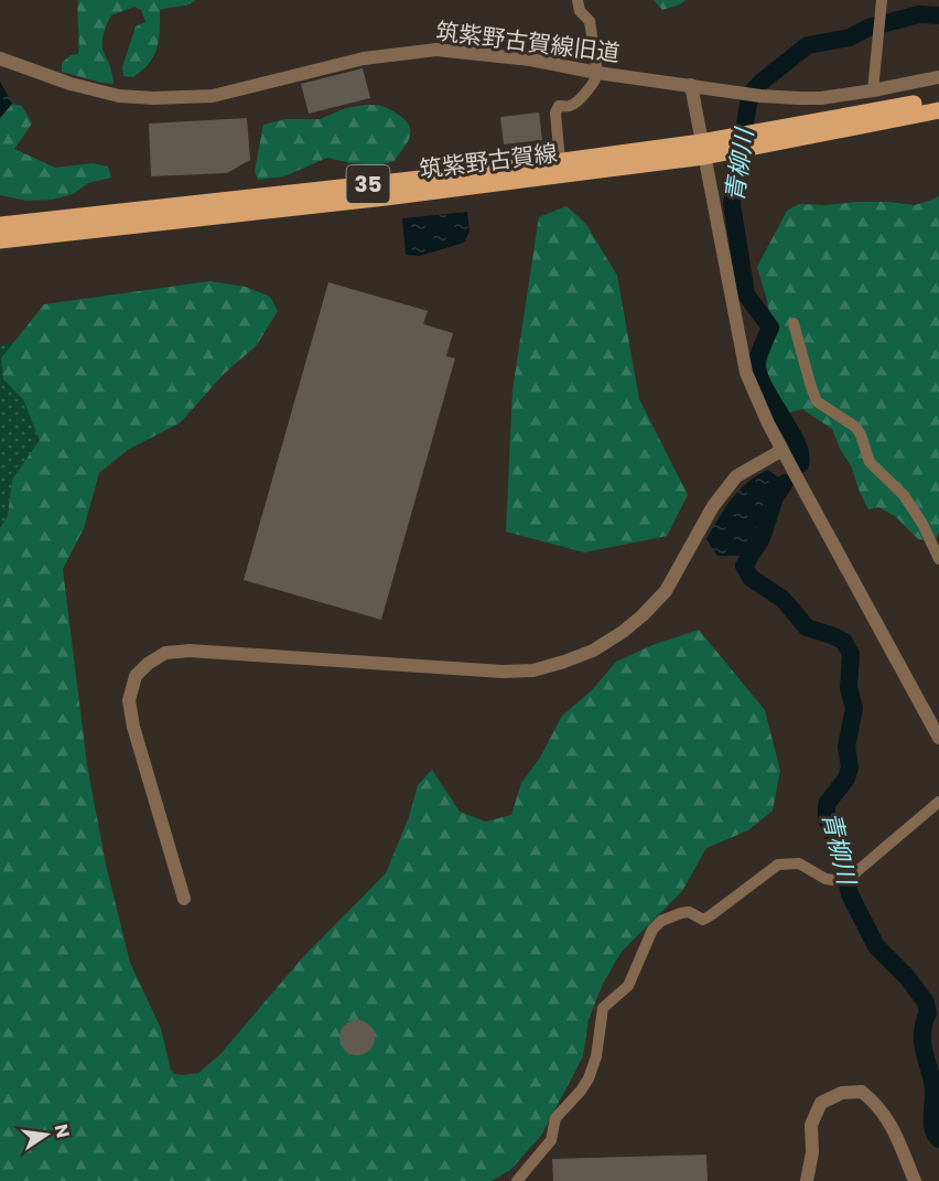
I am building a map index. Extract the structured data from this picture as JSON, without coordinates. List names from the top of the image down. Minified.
{"streets":{"main road":["筑紫野古賀線","35"],"street":["筑紫野古賀線旧道"]},"water":["青柳川"],"north":"right"}
